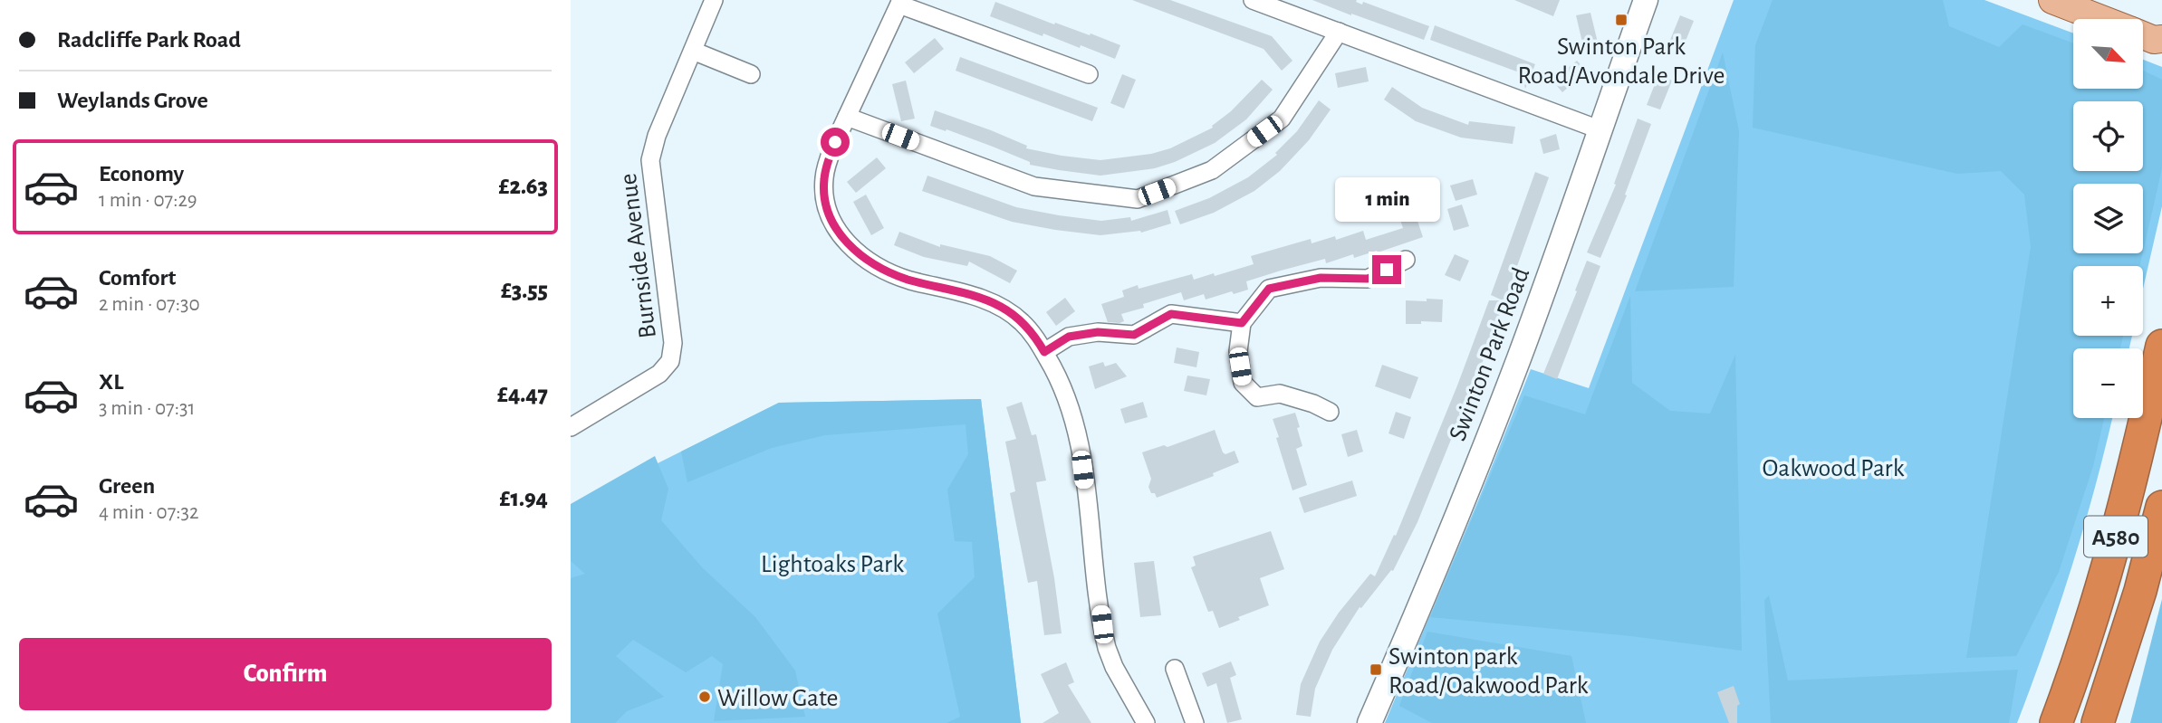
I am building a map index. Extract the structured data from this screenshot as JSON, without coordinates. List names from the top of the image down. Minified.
{"streets":{"highway":["A580"],"street":["Burnside Avenue","Swinton Park Road"]},"parks":["Oakwood Park","Lightoaks Park"],"places":{"transit":["Swinton Park Road/Avondale Drive","Swinton park Road/Oakwood Park"],"other":["Willow Gate"]},"north":"bottom right","page":{"banner":["Radcliffe Park Road","Weylands Grove"],"map_buttons":["+","−"],"list":[{"name":"Economy","note":"1 min · 07:29","value":"£2.63"},{"name":"Comfort","note":"2 min · 07:30","value":"£3.55"},{"name":"XL","note":"3 min · 07:31","value":"£4.47"},{"name":"Green","note":"4 min · 07:32","value":"£1.94"}],"bubble":"1 min","buttons":"Confirm"}}
